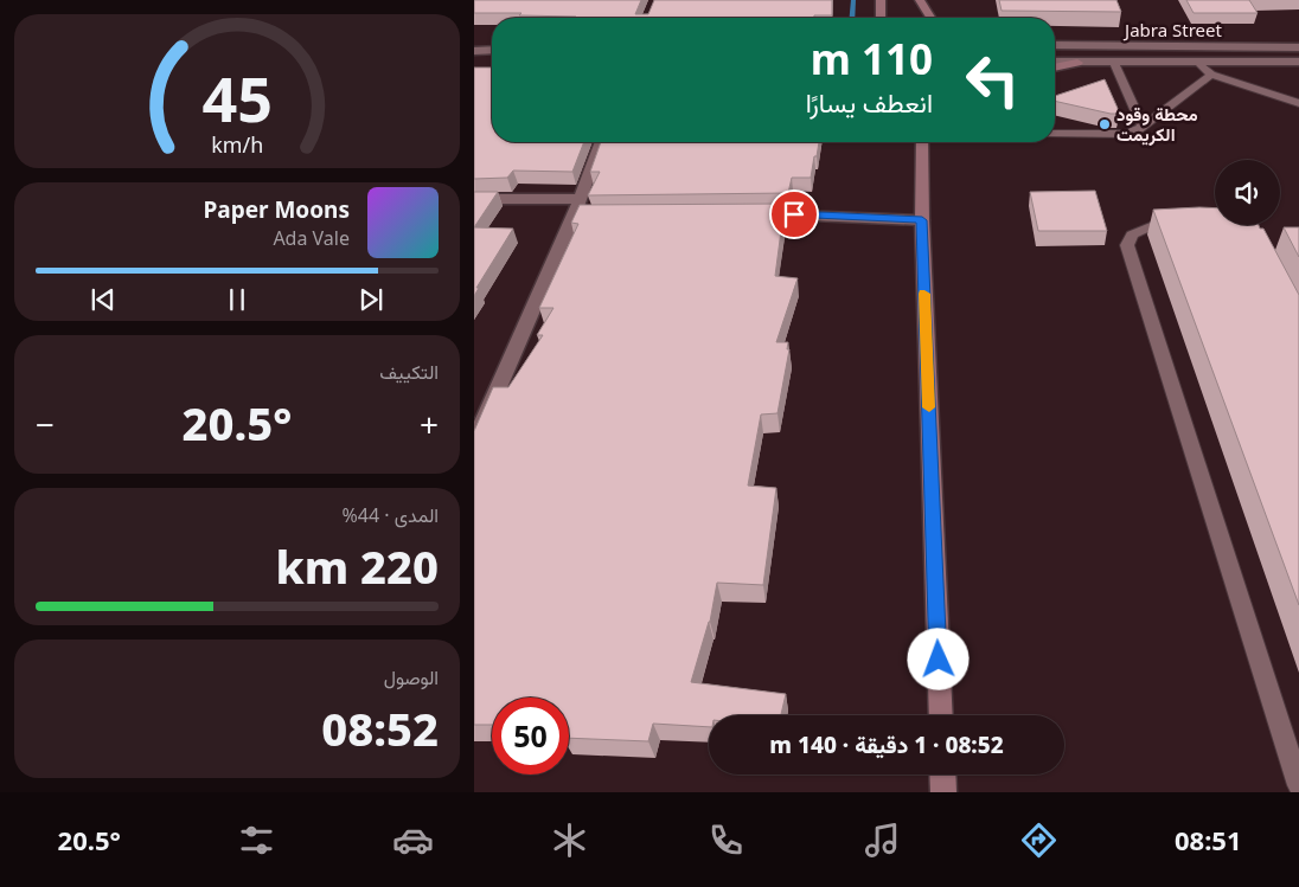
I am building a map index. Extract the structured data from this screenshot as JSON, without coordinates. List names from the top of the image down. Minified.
{"streets":{"street":["Jabra Street"]},"places":["محطة وقود الكريمت"],"page":{"turn":["110 m","انعطف يسارًا"],"song":["Paper Moons","Ada Vale"],"tile":["التكييف",["المدى · 44%","220 km"],["الوصول","08:52"]],"heat":["−","20.5°","+"],"limit":"50","trip":"08:52 · 1 دقيقة · 140 m","tabs":["08:51","20.5°"],"gauge":["45","km/h"]}}
